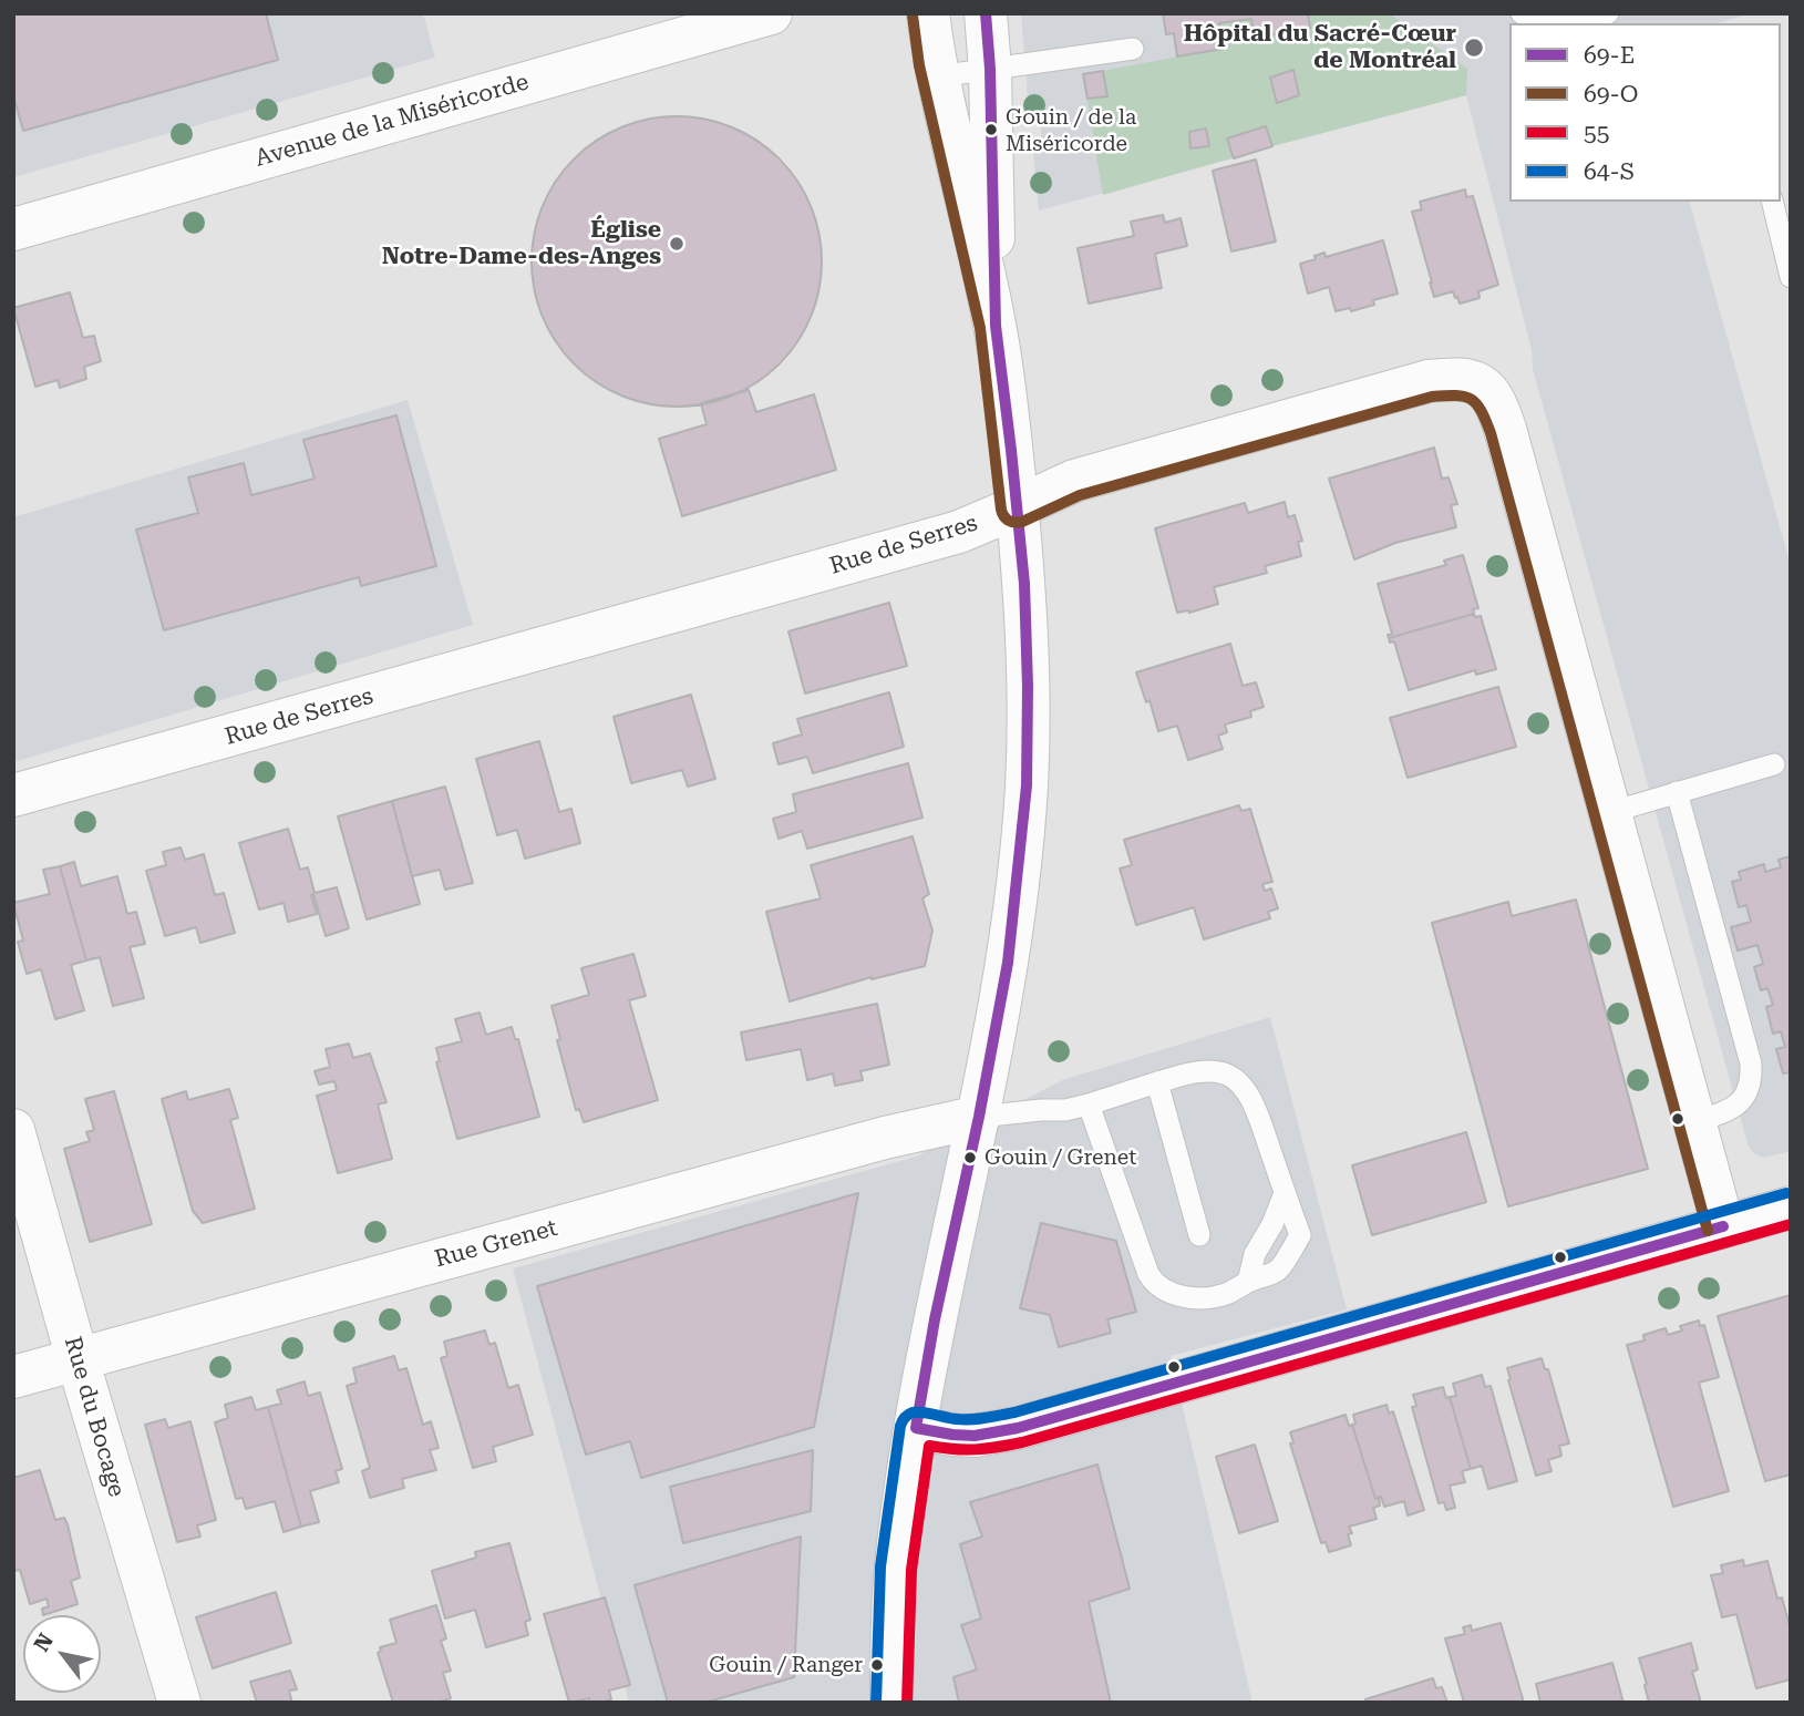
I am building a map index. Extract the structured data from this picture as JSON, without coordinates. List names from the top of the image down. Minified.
{"streets":{"street":["Avenue de la Miséricorde","Rue de Serres","Rue Grenet","Rue du Bocage"]},"crossings":[["Rue Grenet","Rue du Bocage"]],"places":["Hôpital du Sacré-Cœur de Montréal","Gouin / de la Miséricorde","Église Notre-Dame-des-Anges","Gouin / Grenet","Gouin / Ranger"],"lines":["transit line 69-E","transit line 69-O","transit line 64-S","transit line 55"],"legend":["69-E","69-O","55","64-S"],"north":"top left"}
